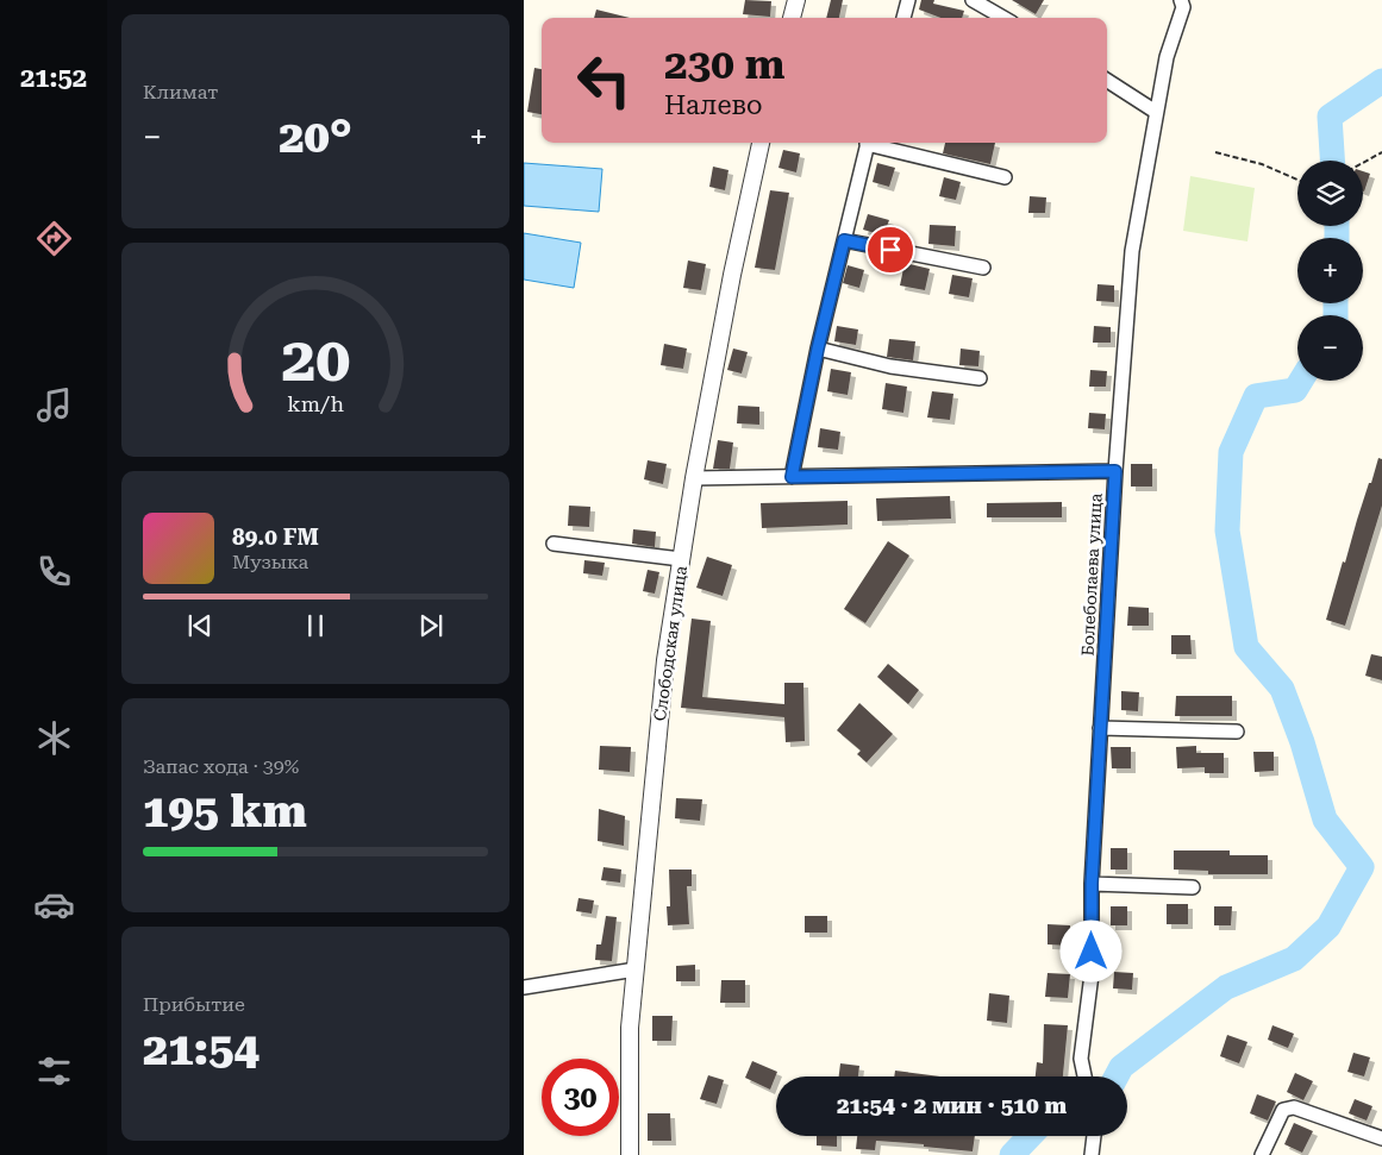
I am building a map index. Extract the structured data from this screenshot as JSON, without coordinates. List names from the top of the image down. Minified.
{"streets":{"street":["Болеболаева улица","Слободская улица"]},"page":{"tabs":"21:52","tile":["Климат",["Запас хода · 39%","195 km"],["Прибытие","21:54"]],"turn":["230 m","Налево"],"heat":["−","20°","+"],"map_buttons":["+","−"],"song":["89.0 FM","Музыка"],"limit":"30","trip":"21:54 · 2 мин · 510 m","gauge":["20","km/h"]}}
